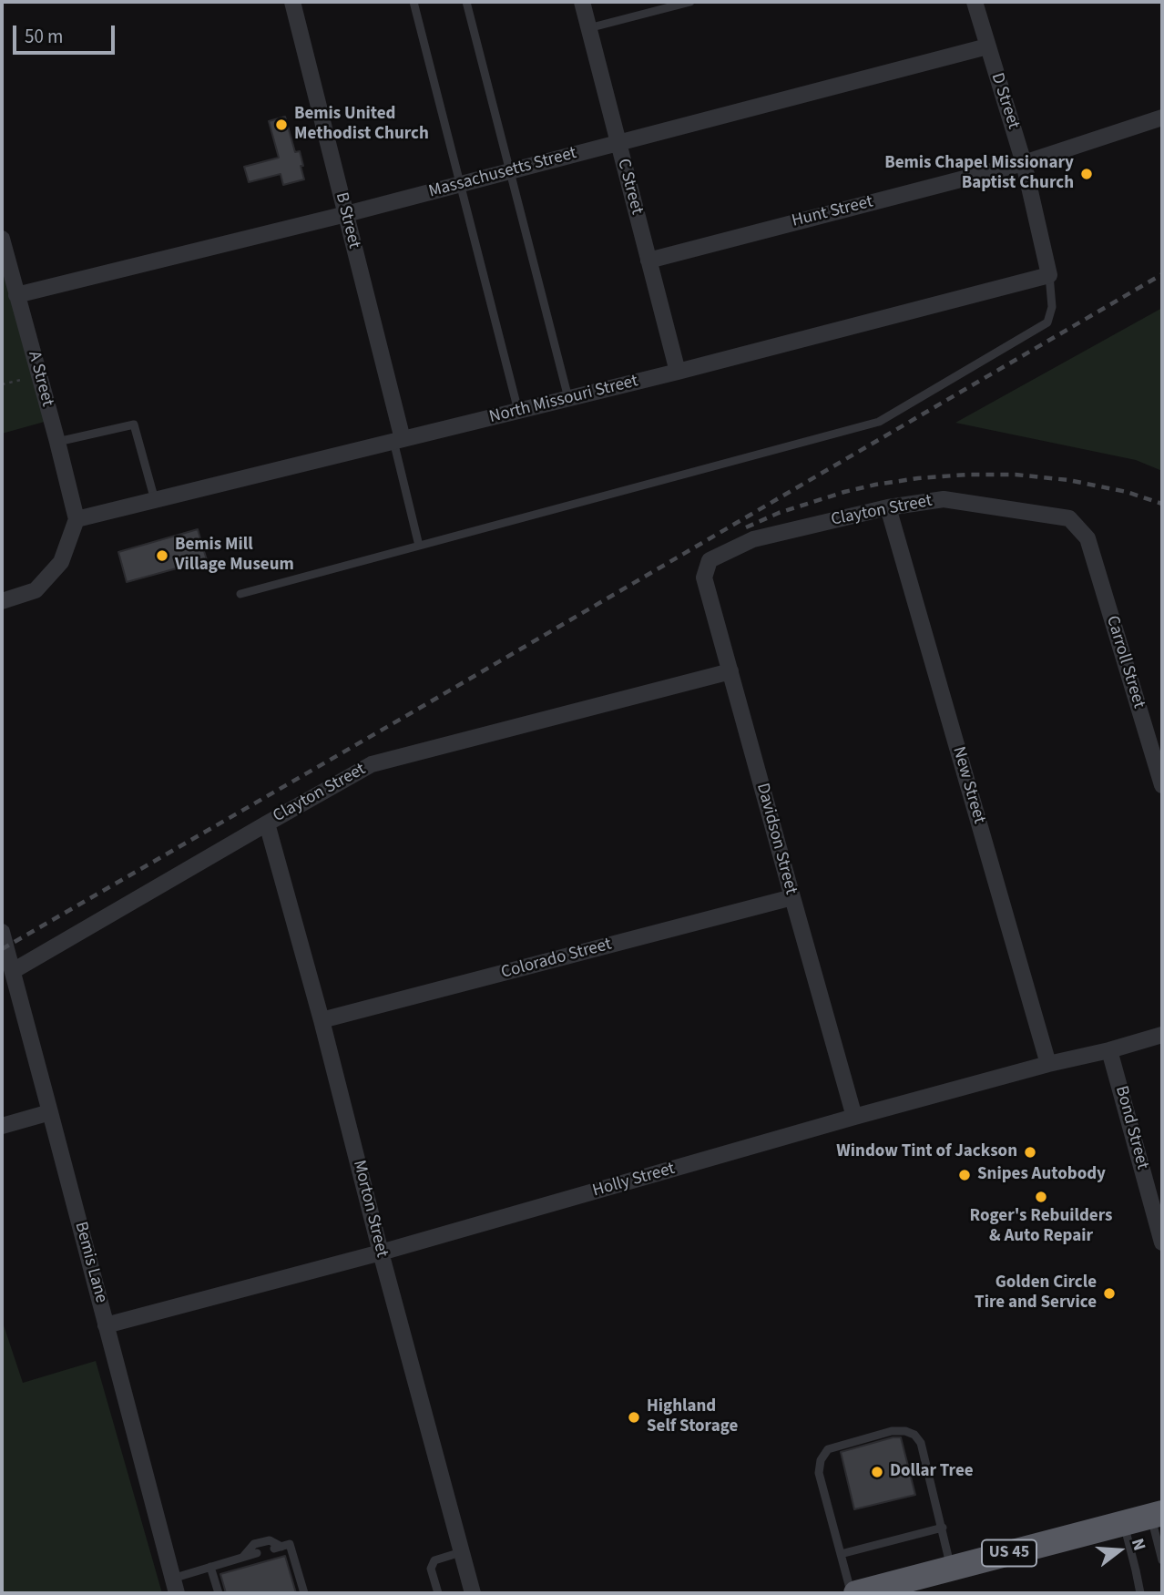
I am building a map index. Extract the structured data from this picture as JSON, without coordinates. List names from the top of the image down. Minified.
{"streets":{"highway":["US 45"],"street":["D Street","Massachusetts Street","C Street","Hunt Street","B Street","A Street","North Missouri Street","Clayton Street","Carroll Street","New Street","Davidson Street","Colorado Street","Bond Street","Holly Street","Morton Street","Bemis Lane"]},"crossings":[["D Street","Massachusetts Street"],["D Street","Hunt Street"],["D Street","North Missouri Street"],["Massachusetts Street","C Street"],["Massachusetts Street","B Street"],["Massachusetts Street","A Street"],["C Street","Hunt Street"],["C Street","North Missouri Street"],["B Street","North Missouri Street"],["A Street","North Missouri Street"],["Clayton Street","Carroll Street"],["Clayton Street","New Street"],["Clayton Street","Davidson Street"],["Clayton Street","Morton Street"],["Clayton Street","Bemis Lane"],["New Street","Holly Street"],["Davidson Street","Colorado Street"],["Davidson Street","Holly Street"],["Colorado Street","Morton Street"],["Bond Street","Holly Street"],["Holly Street","Morton Street"],["Holly Street","Bemis Lane"]],"places":["Bemis United Methodist Church","Bemis Chapel Missionary Baptist Church","Bemis Mill Village Museum","Window Tint of Jackson","Snipes Autobody","Roger's Rebuilders & Auto Repair","Golden Circle Tire and Service","Highland Self Storage","Dollar Tree"],"scale_bar":"50 m","north":"right"}
